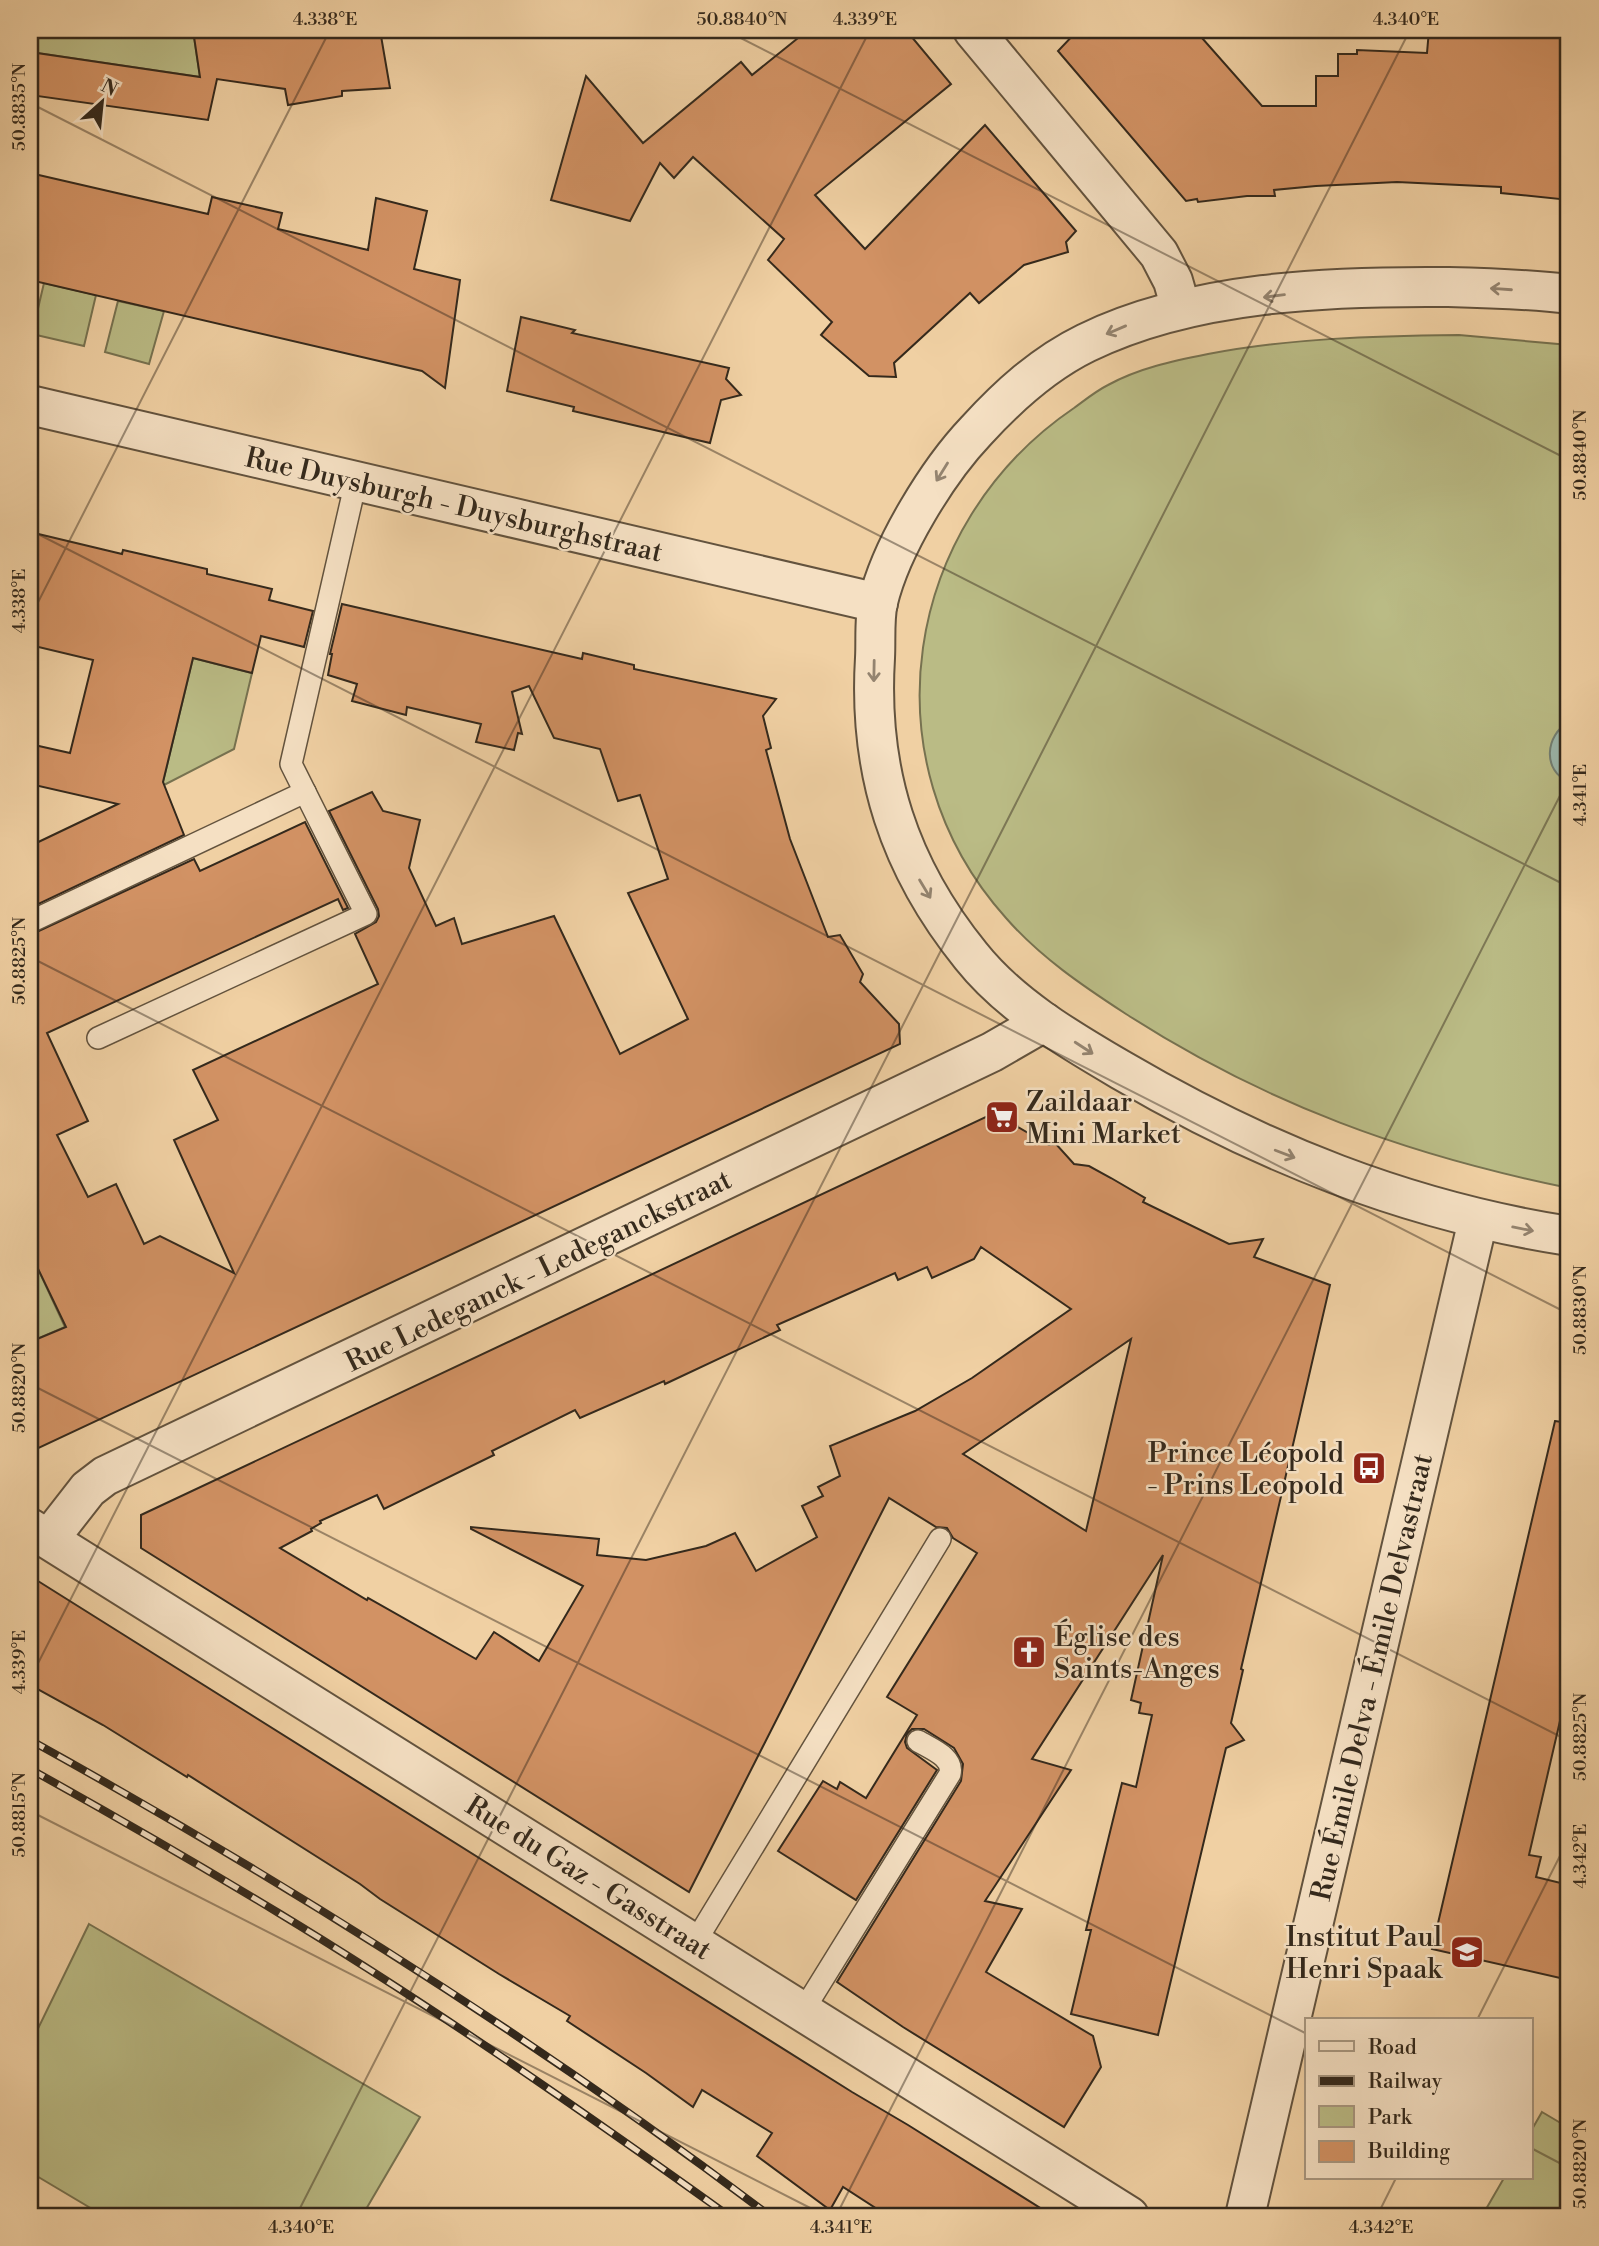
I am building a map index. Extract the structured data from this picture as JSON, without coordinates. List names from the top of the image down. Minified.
{"streets":{"street":["Rue Duysburgh - Duysburghstraat","Rue Ledeganck - Ledeganckstraat","Rue Émile Delva - Émile Delvastraat","Rue du Gaz - Gasstraat"]},"crossings":[["Rue Ledeganck - Ledeganckstraat","Rue du Gaz - Gasstraat"]],"places":{"supermarket":["Zaildaar Mini Market"],"bus stop":["Prince Léopold - Prins Leopold"],"church":["Église des Saints-Anges"],"school or university":["Institut Paul Henri Spaak"]},"legend":["Road","Railway","Park","Building"],"north":"top right","coordinates":["4.338°E","50.8840°N","4.339°E","4.340°E","50.8835°N","4.341°E","50.8825°N","50.8830°N","50.8820°N","50.8815°N","4.342°E"]}
